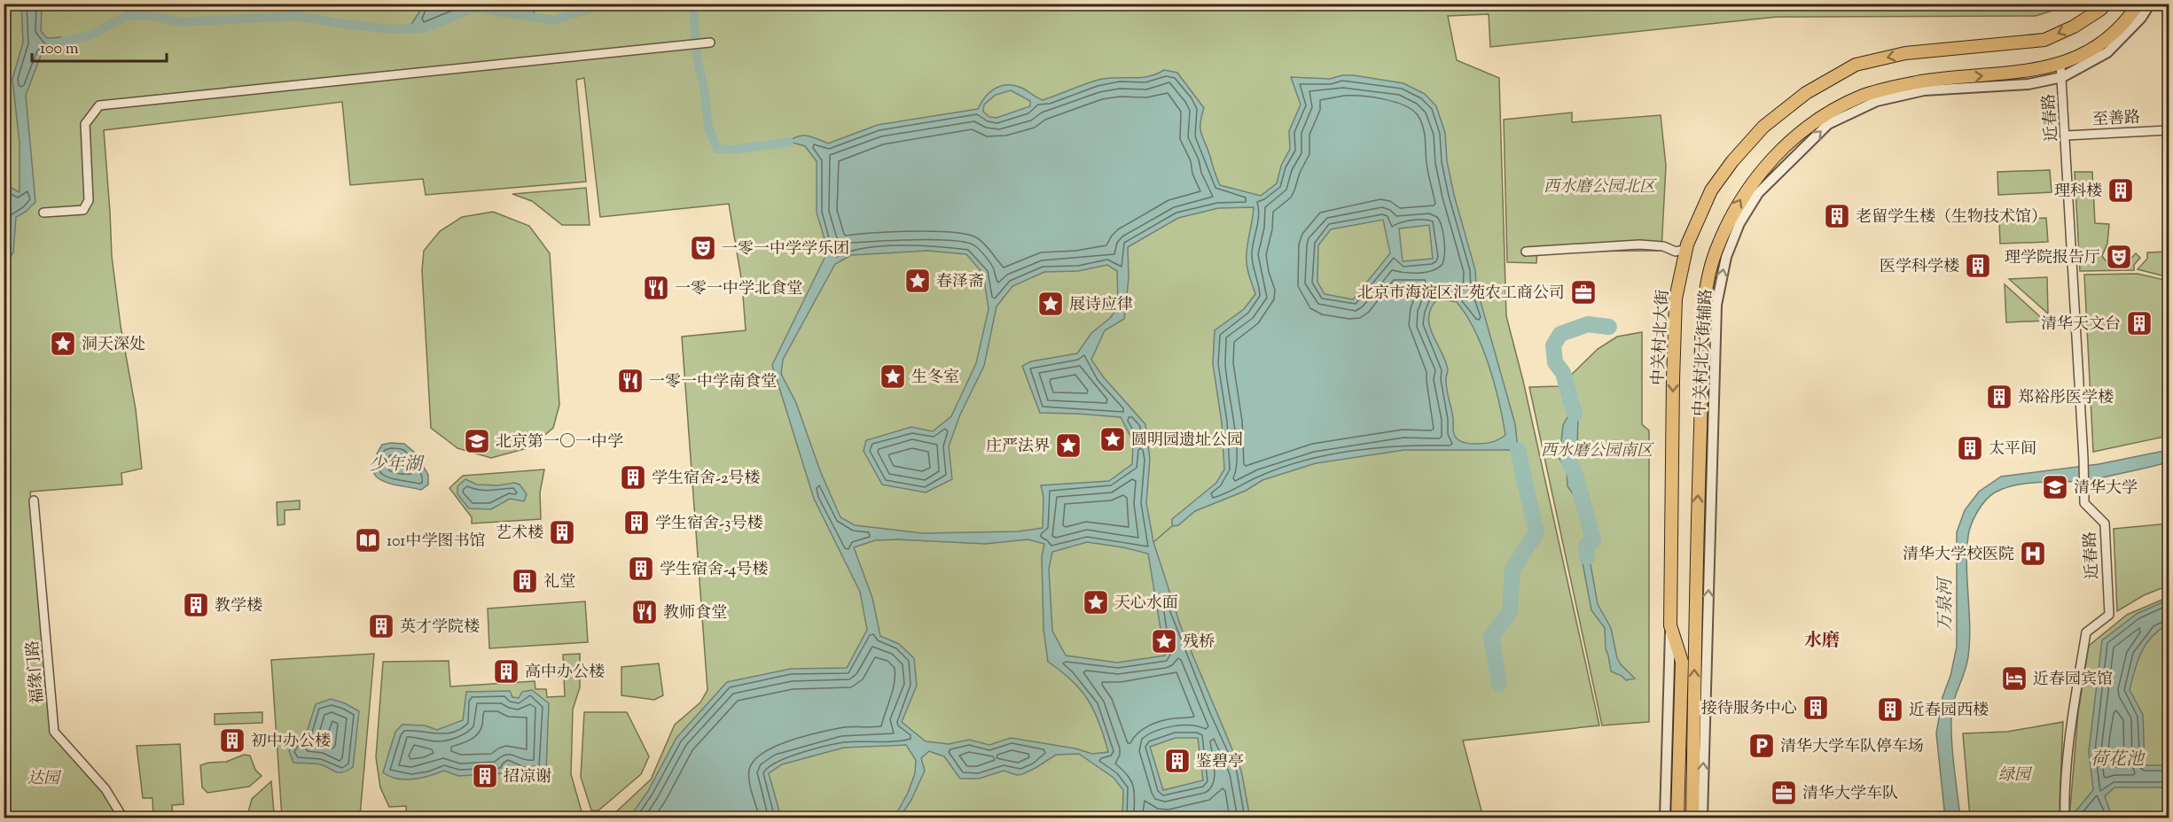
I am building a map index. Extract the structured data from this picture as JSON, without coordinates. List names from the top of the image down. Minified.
{"streets":{"main road":["中关村北大街"],"street":["近春路","至善路","中关村北大街辅路","福缘门路"]},"crossings":[["近春路","至善路"],["近春路","中关村北大街辅路"]],"one_way":["中关村北大街","中关村北大街辅路"],"districts":["水磨"],"water":["少年湖","万泉河","荷花池"],"parks":["西水磨公园北区","西水磨公园南区","绿园","达园"],"places":{"building":["理科楼","老留学生楼（生物技术馆）","医学科学楼","清华天文台","郑裕彤医学楼","太平间","学生宿舍-2号楼","学生宿舍-3号楼","艺术楼","学生宿舍-4号楼","礼堂","教学楼","英才学院楼","高中办公楼","接待服务中心","近春园西楼","初中办公楼","鉴碧亭","招凉谢"],"theatre":["一零一中学学乐团","理学院报告厅"],"place":["春泽斋","展诗应律","洞天深处","生冬室","圆明园遗址公园","庄严法界","天心水面","残桥"],"restaurant":["一零一中学北食堂","一零一中学南食堂","教师食堂"],"office":["北京市海淀区汇苑农工商公司","清华大学车队"],"school or university":["北京第一〇一中学","清华大学"],"library":["101中学图书馆"],"hospital":["清华大学校医院"],"hotel":["近春园宾馆"],"parking":["清华大学车队停车场"]},"scale_bar":"100 m"}
